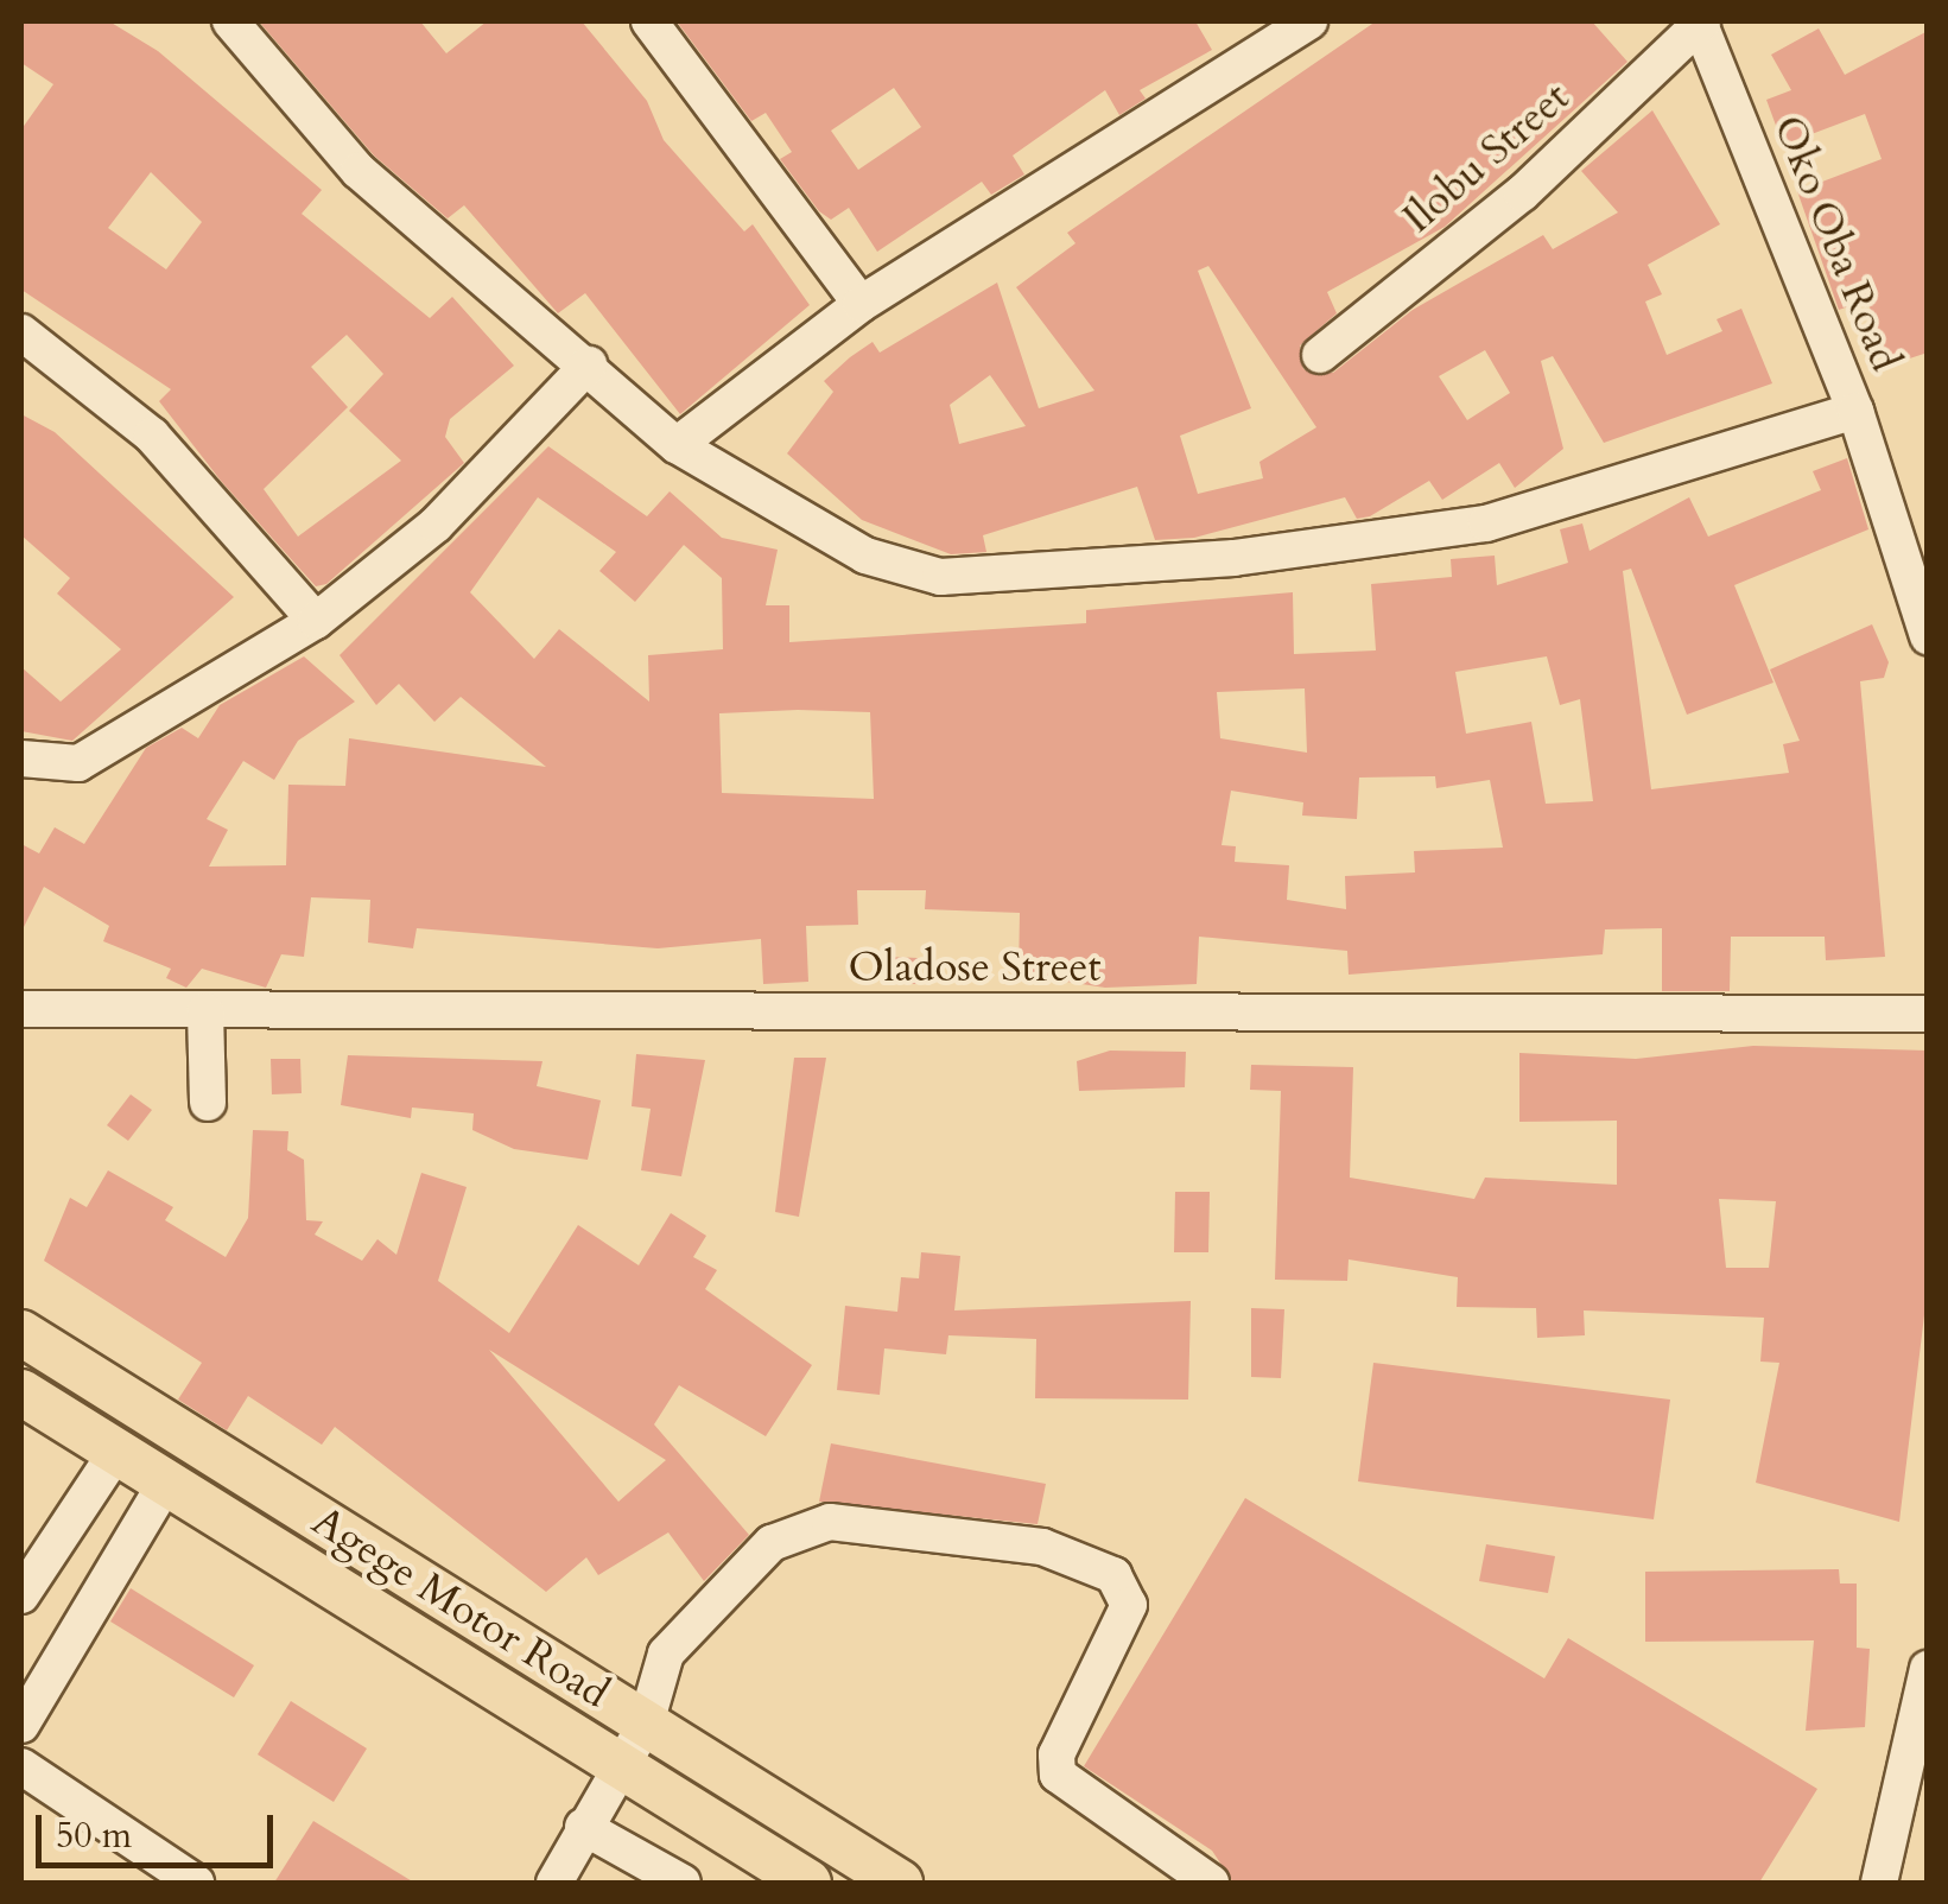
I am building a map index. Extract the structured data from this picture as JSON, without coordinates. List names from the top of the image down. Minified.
{"streets":{"main road":["Agege Motor Road"],"street":["Ilobu Street","Oko Oba Road","Oladose Street"]},"crossings":[["Ilobu Street","Oko Oba Road"]],"scale_bar":"50 m"}
